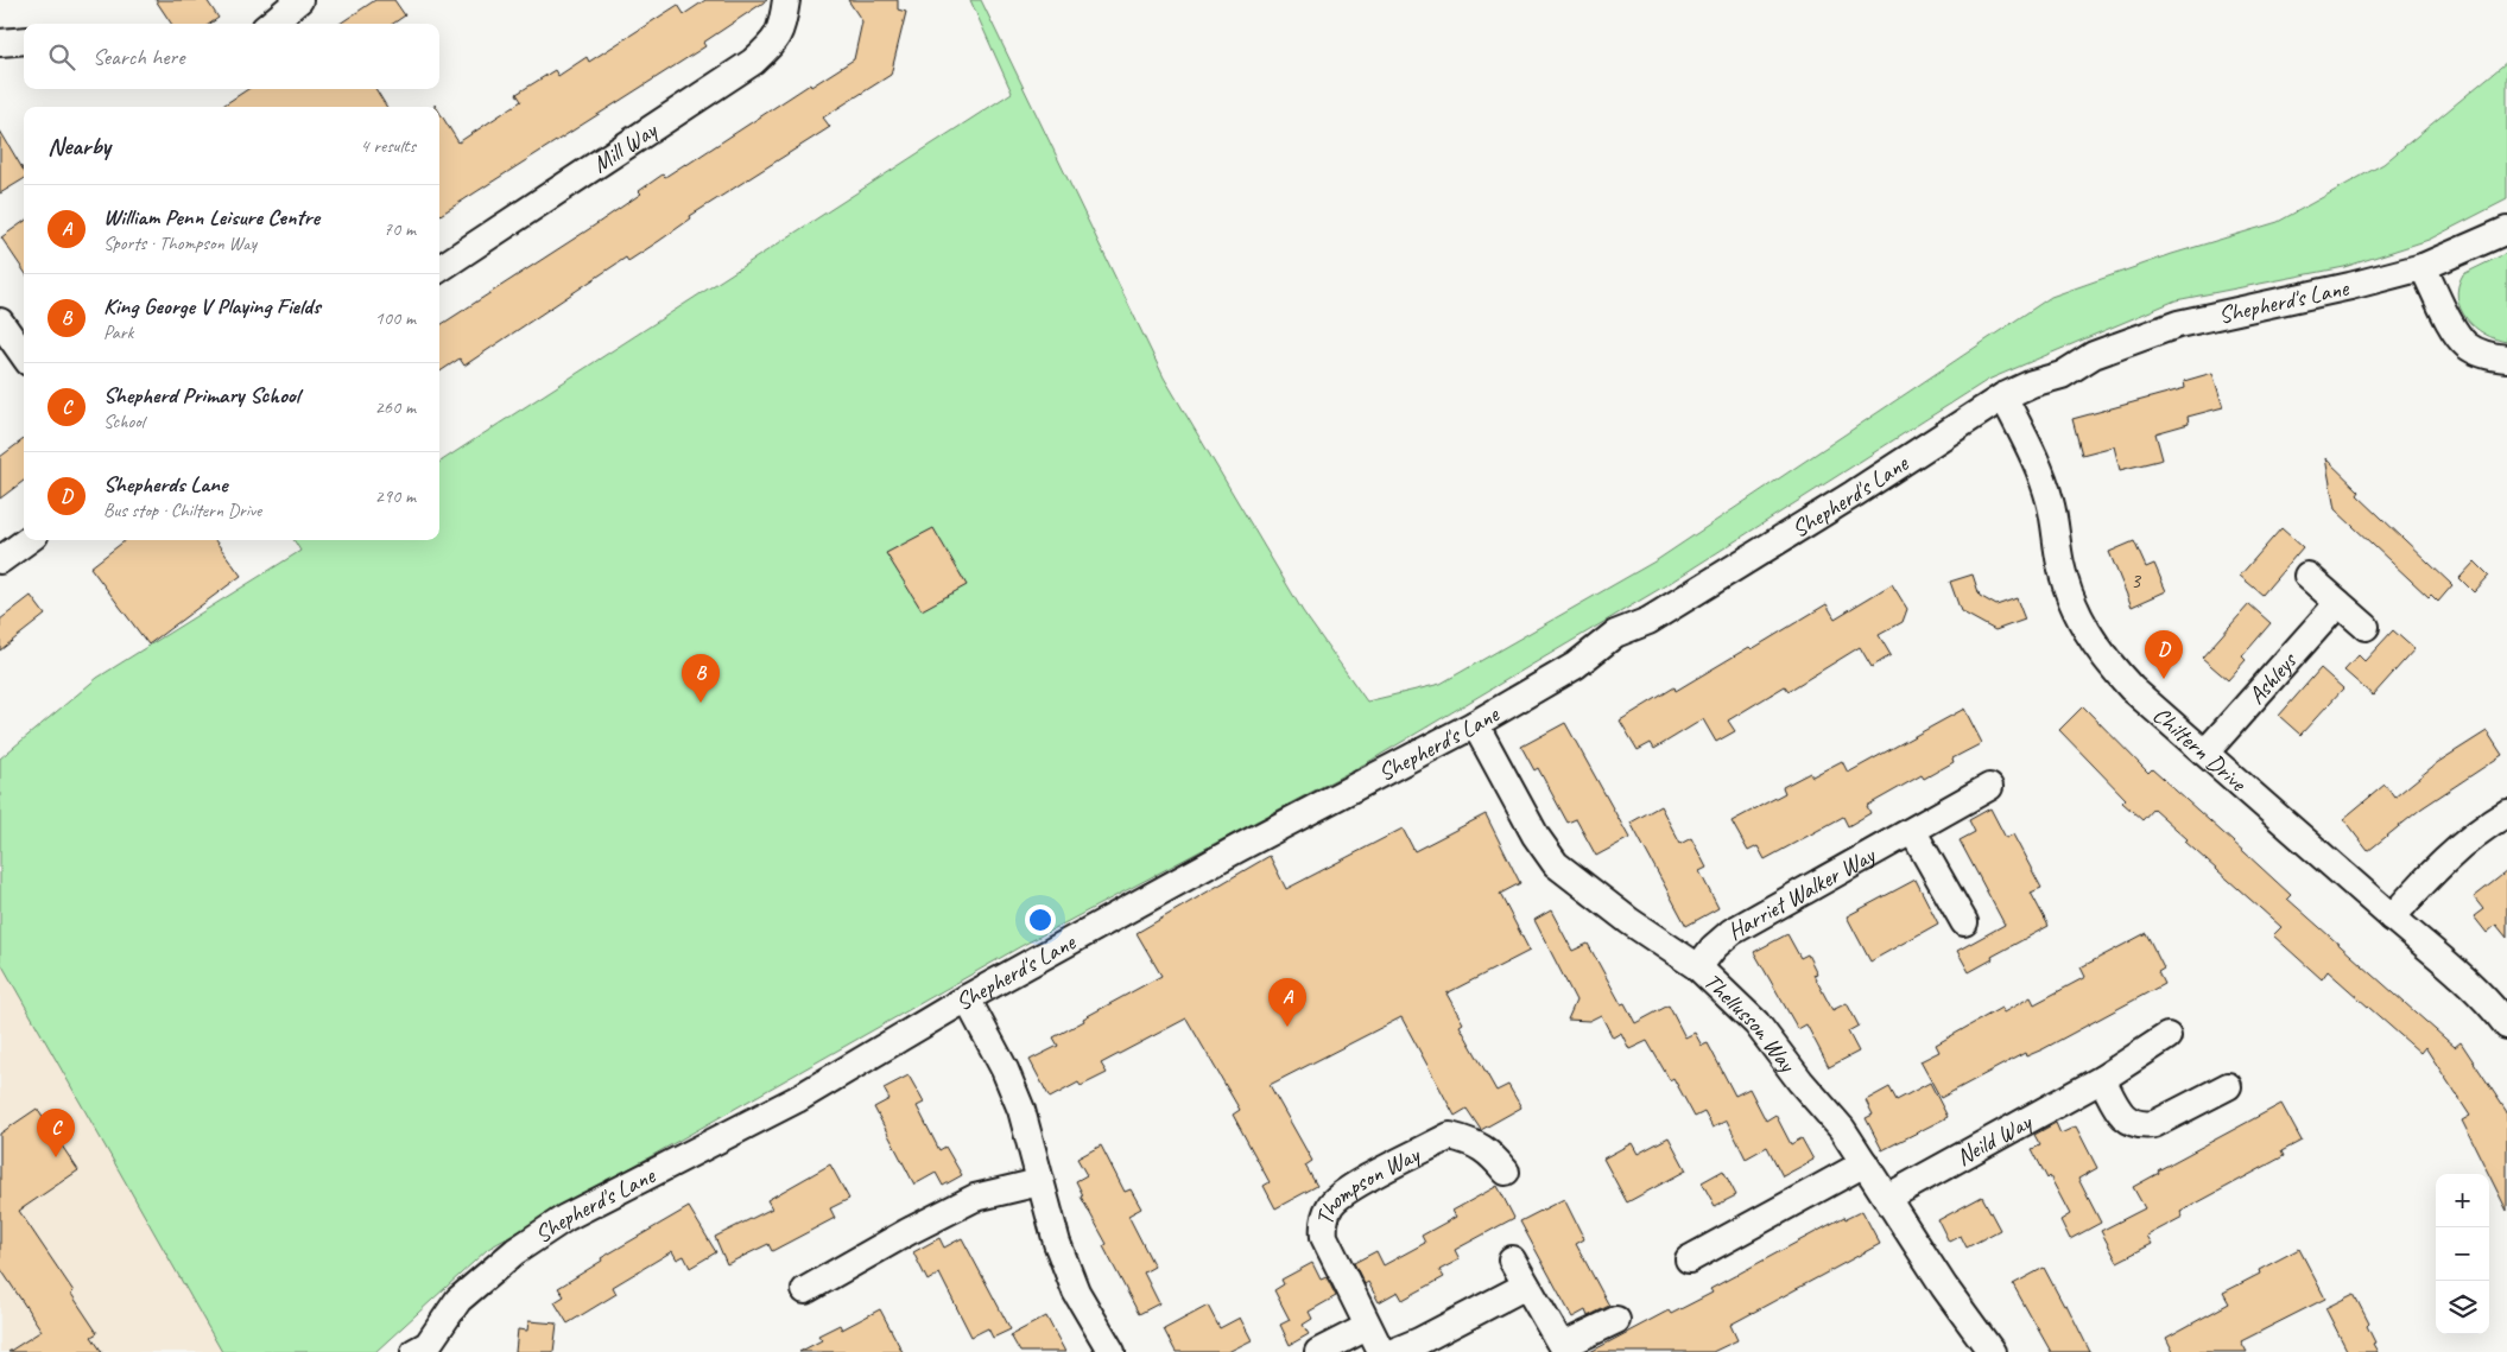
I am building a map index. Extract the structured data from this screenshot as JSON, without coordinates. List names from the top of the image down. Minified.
{"streets":{"street":["Mill Way","Shepherd's Lane","Ashleys","Chiltern Drive","Harriet Walker Way","Thellusson Way","Neild Way","Thompson Way"]},"crossings":[["Shepherd's Lane","Chiltern Drive"],["Shepherd's Lane","Thellusson Way"],["Ashleys","Chiltern Drive"],["Harriet Walker Way","Thellusson Way"],["Thellusson Way","Neild Way"]],"house_numbers":["3"],"page":{"search":"Search here","heading":["Nearby","4 results"],"list":[{"mark":"A","name":"William Penn Leisure Centre","note":"Sports · Thompson Way","value":"70 m"},{"mark":"B","name":"King George V Playing Fields","note":"Park","value":"100 m"},{"mark":"C","name":"Shepherd Primary School","note":"School","value":"260 m"},{"mark":"D","name":"Shepherds Lane","note":"Bus stop · Chiltern Drive","value":"290 m"}],"pins":["D","B","A","C"],"map_buttons":["+","−"]}}
